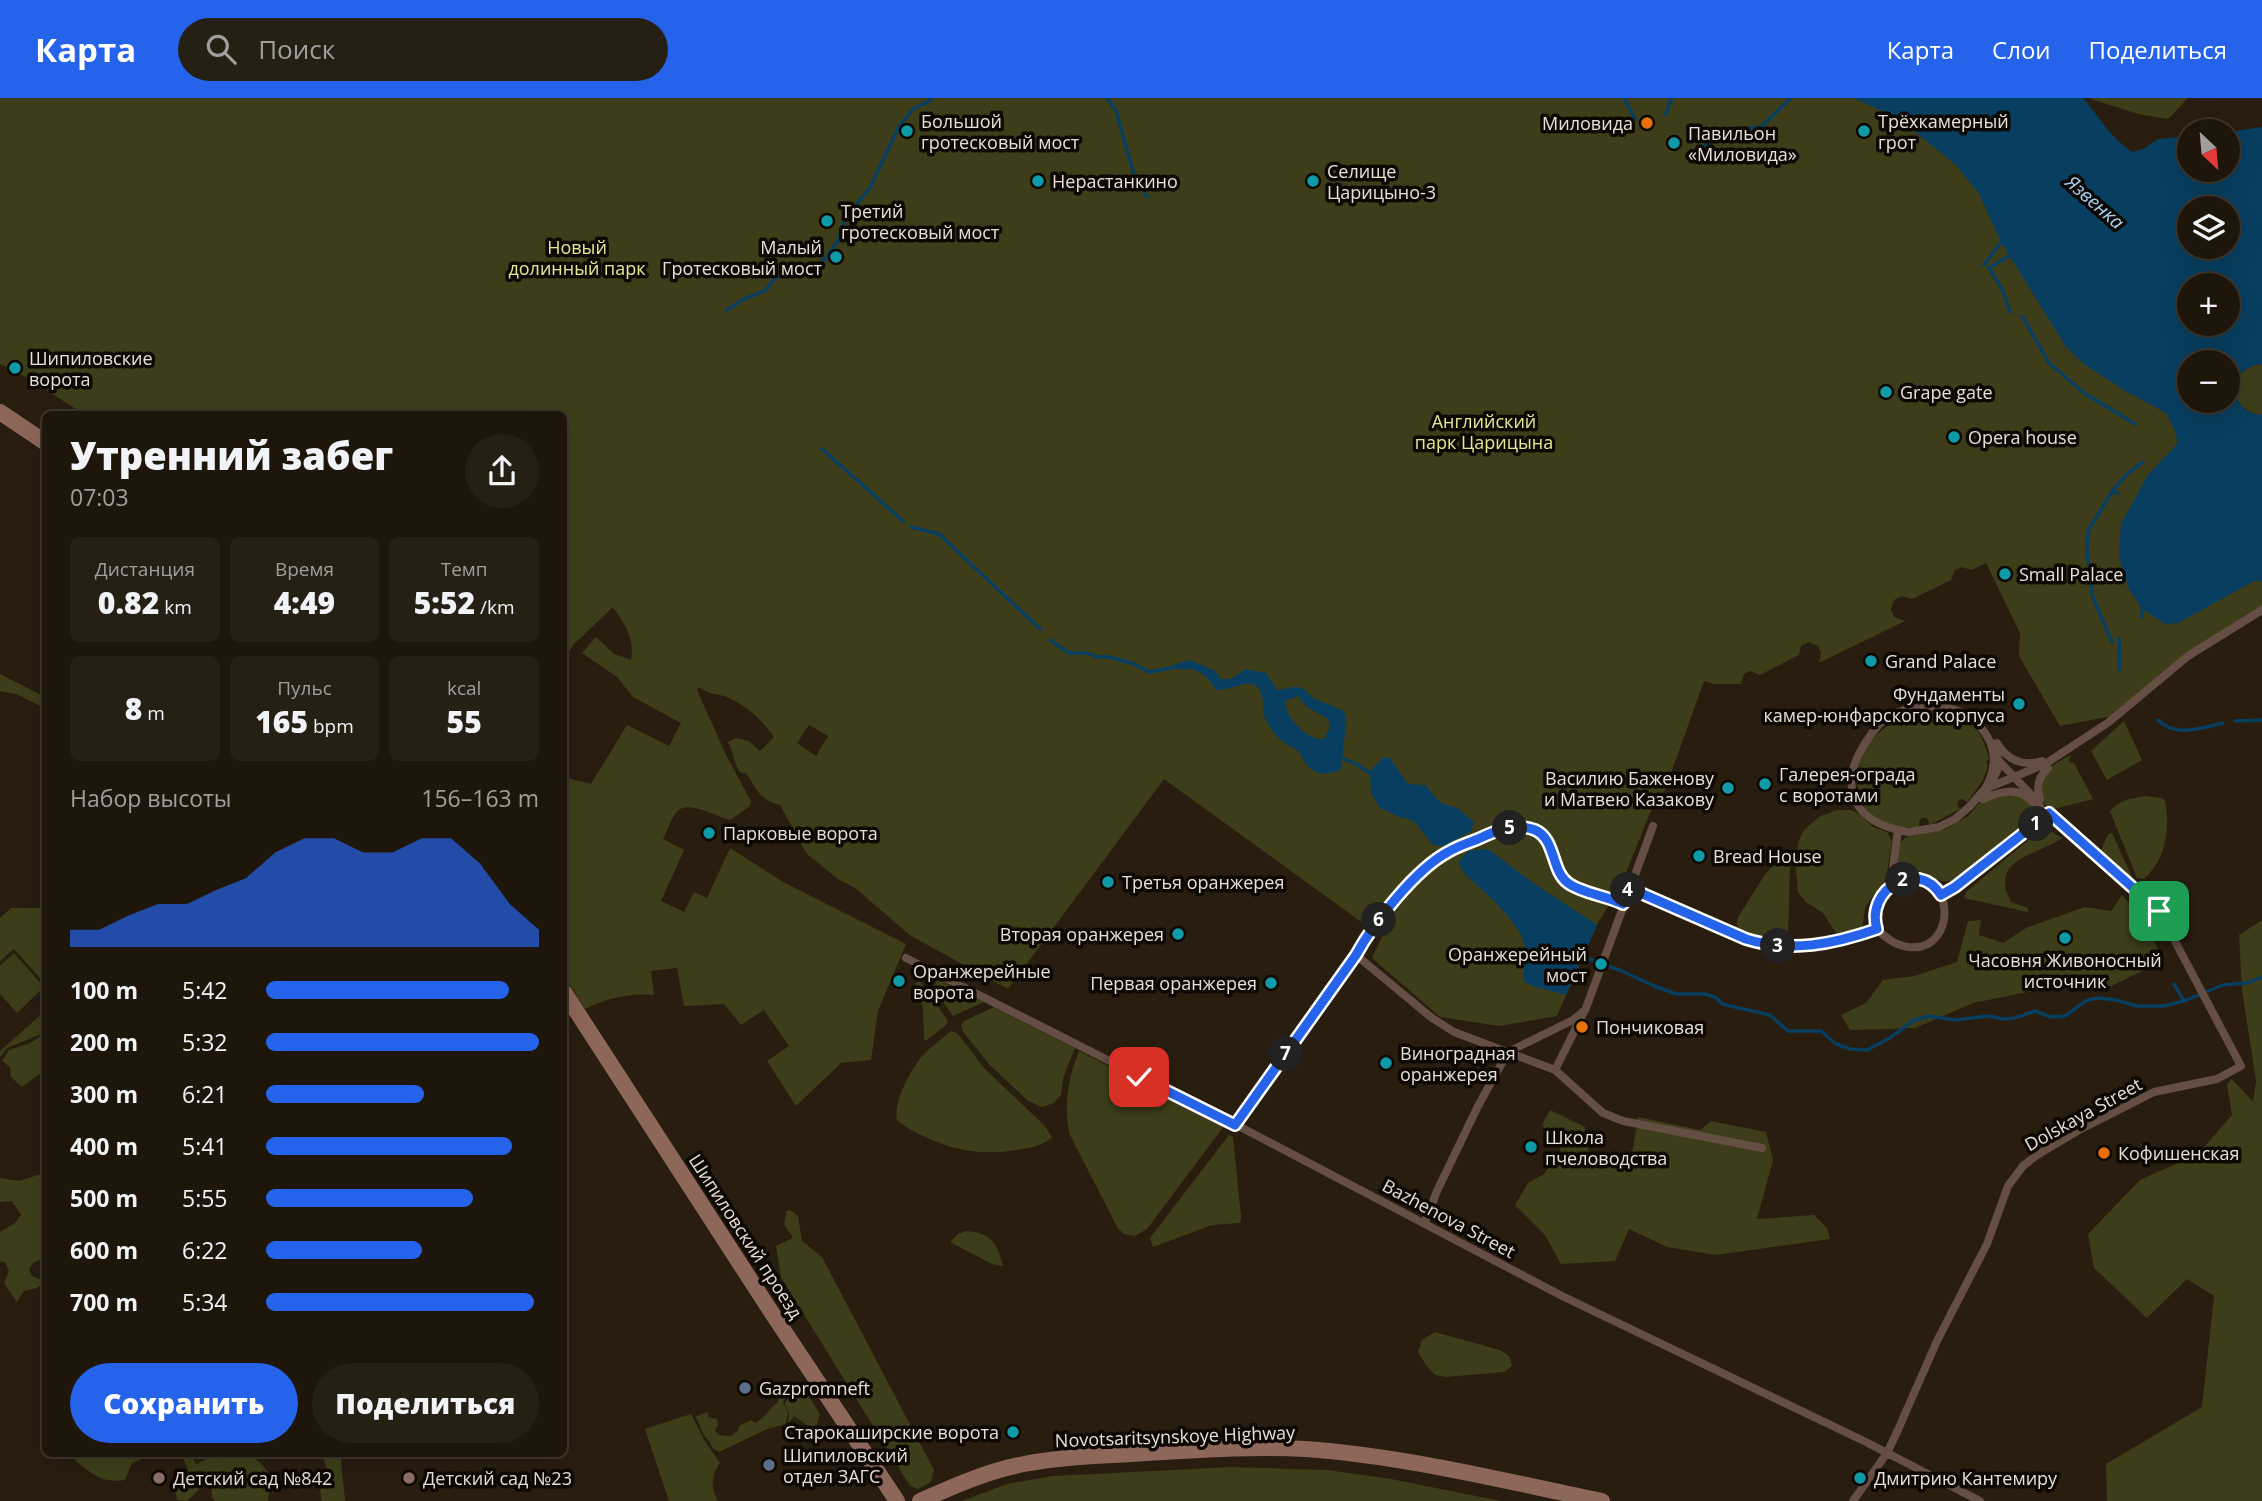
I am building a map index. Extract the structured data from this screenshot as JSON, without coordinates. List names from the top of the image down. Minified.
{"streets":{"main road":["Шипиловский проезд","Novotsaritsynskoye Highway"],"street":["Dolskaya Street","Bazhenova Street"]},"crossings":[["Dolskaya Street","Bazhenova Street"]],"water":["Язвенка"],"parks":["Новый долинный парк","Английский парк Царицына"],"places":["Миловида","Большой гротесковый мост","Трёхкамерный грот","Павильон «Миловида»","Нерастанкино","Селище Царицыно-3","Третий гротесковый мост","Малый Гротесковый мост","Шипиловские ворота","Grape gate","Opera house","Small Palace","Grand Palace","Фундаменты камер-юнфарского корпуса","Галерея-ограда с воротами","Василию Баженову и Матвею Казакову","Парковые ворота","Bread House","Третья оранжерея","Вторая оранжерея","Часовня Живоносный источник","Оранжерейный мост","Оранжерейные ворота","Первая оранжерея","Пончиковая","Виноградная оранжерея","Школа пчеловодства","Кофишенская","Gazpromneft","Старокаширские ворота","Шипиловский отдел ЗАГС","Детский сад №842","Детский сад №23","Дмитрию Кантемиру"],"north":"bottom right","page":{"header":"Карта","search":"Поиск","nav":["Карта","Слои","Поделиться"],"map_buttons":["+","−"],"heading":["Утренний забег","07:03"],"stats":[["Дистанция","0.82 km"],["Время","4:49"],["Темп","5:52 /km"],["8 m"],["Пульс","165 bpm"],["kcal","55"]],"chart":["Набор высоты","156–163 m"],"pins":["1","5","2","4","6","3","7"],"list":[{"name":"100 m","note":"5:42"},{"name":"200 m","note":"5:32"},{"name":"300 m","note":"6:21"},{"name":"400 m","note":"5:41"},{"name":"500 m","note":"5:55"},{"name":"600 m","note":"6:22"},{"name":"700 m","note":"5:34"}],"buttons":["Сохранить","Поделиться"]}}
